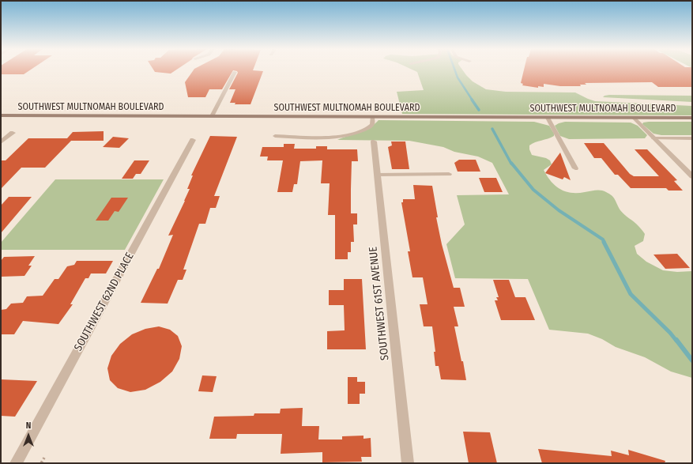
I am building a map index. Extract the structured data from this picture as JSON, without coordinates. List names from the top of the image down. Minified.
{"streets":{"main road":["SOUTHWEST MULTNOMAH BOULEVARD"],"street":["SOUTHWEST 62ND PLACE","SOUTHWEST 61ST AVENUE"]},"north":"top"}
